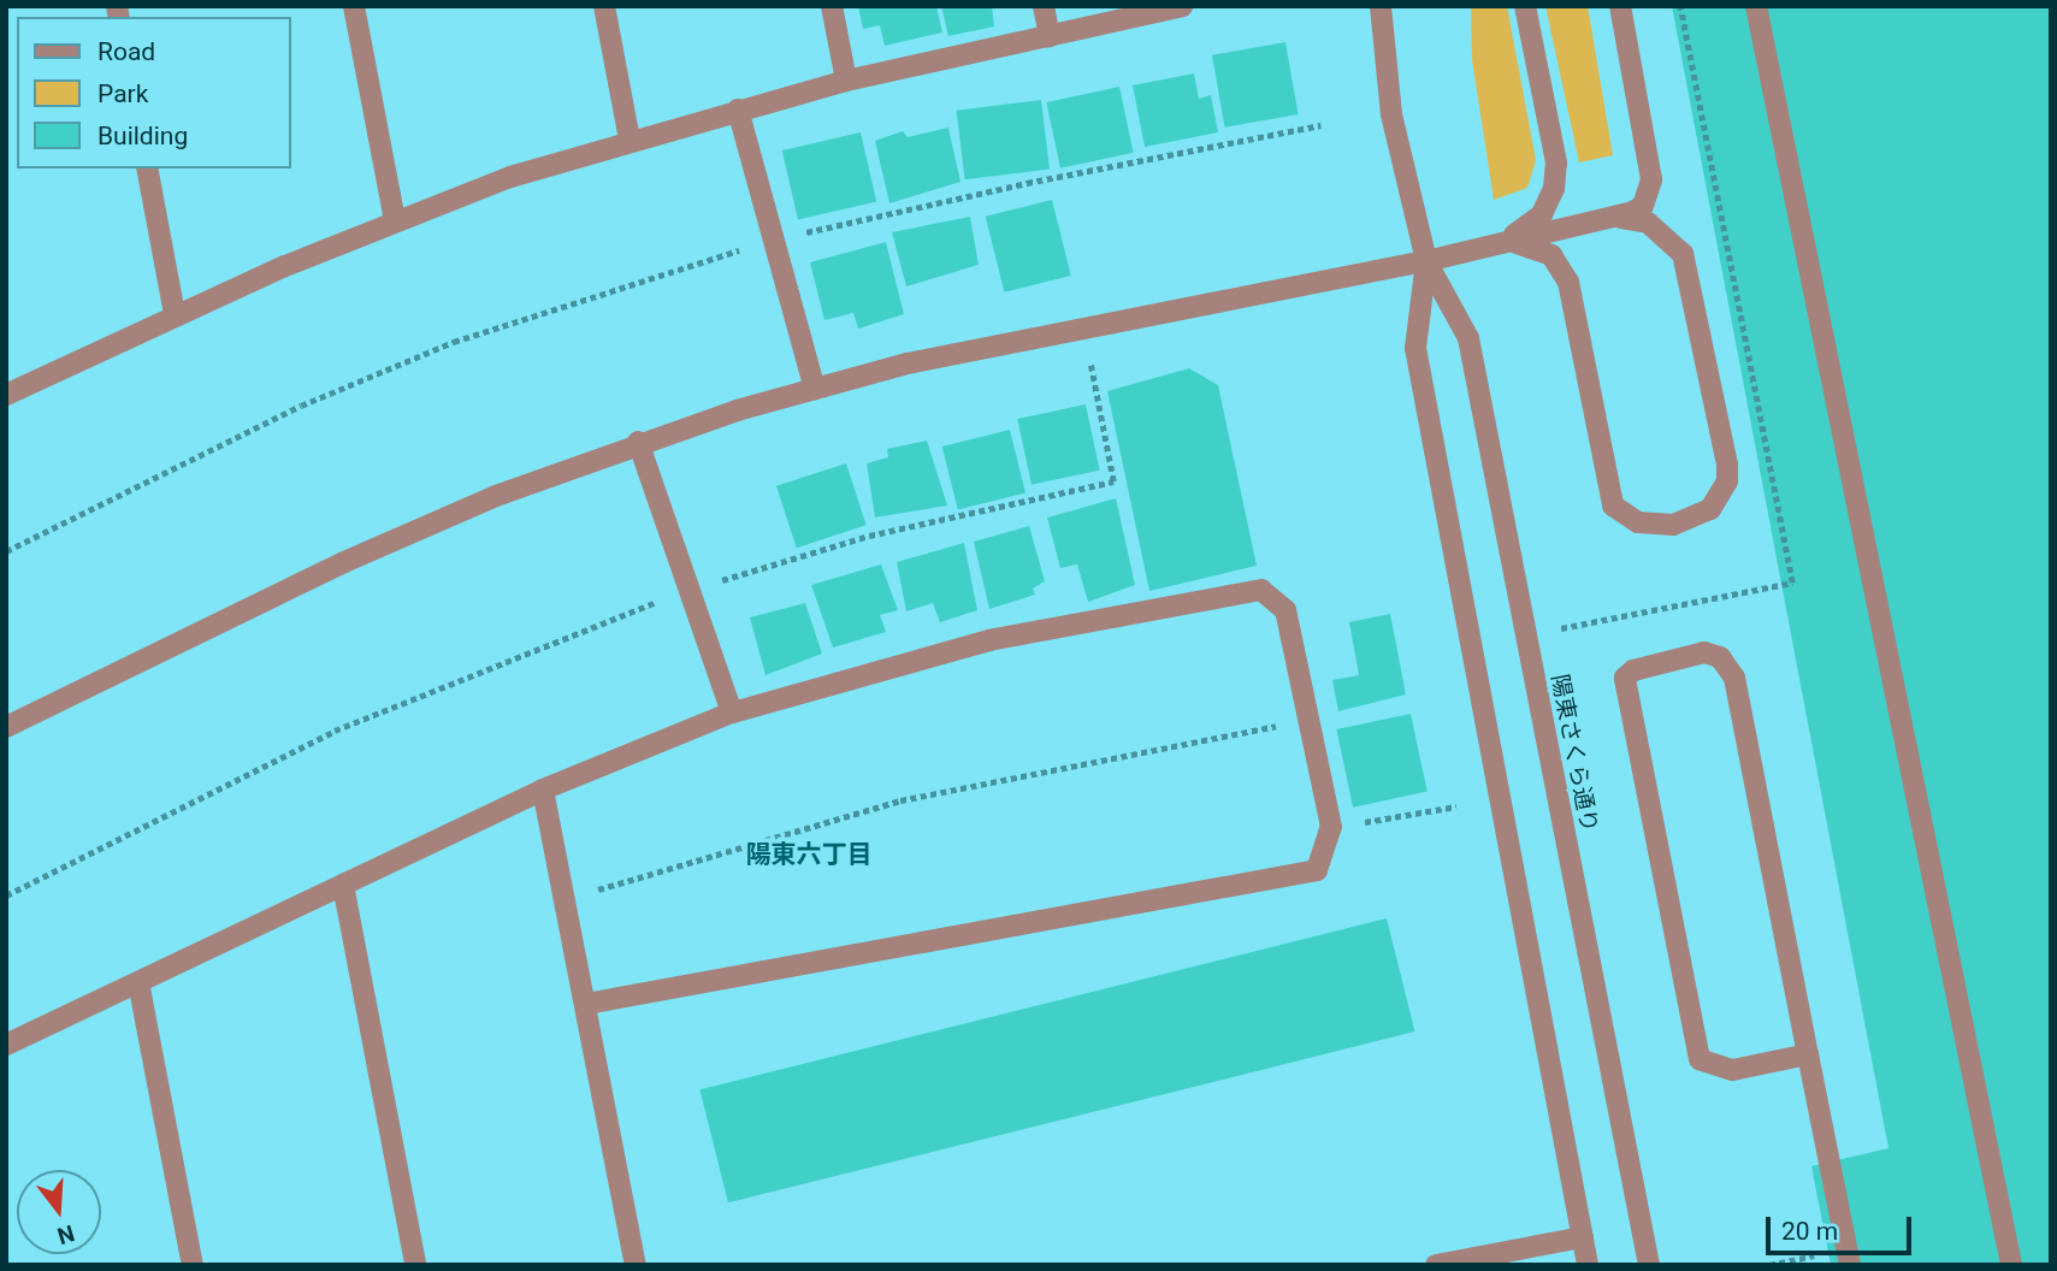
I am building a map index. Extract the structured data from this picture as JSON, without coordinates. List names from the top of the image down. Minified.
{"streets":{"street":["陽東さくら通り"]},"districts":["陽東六丁目"],"legend":["Road","Park","Building"],"scale_bar":"20 m","north":"bottom"}
